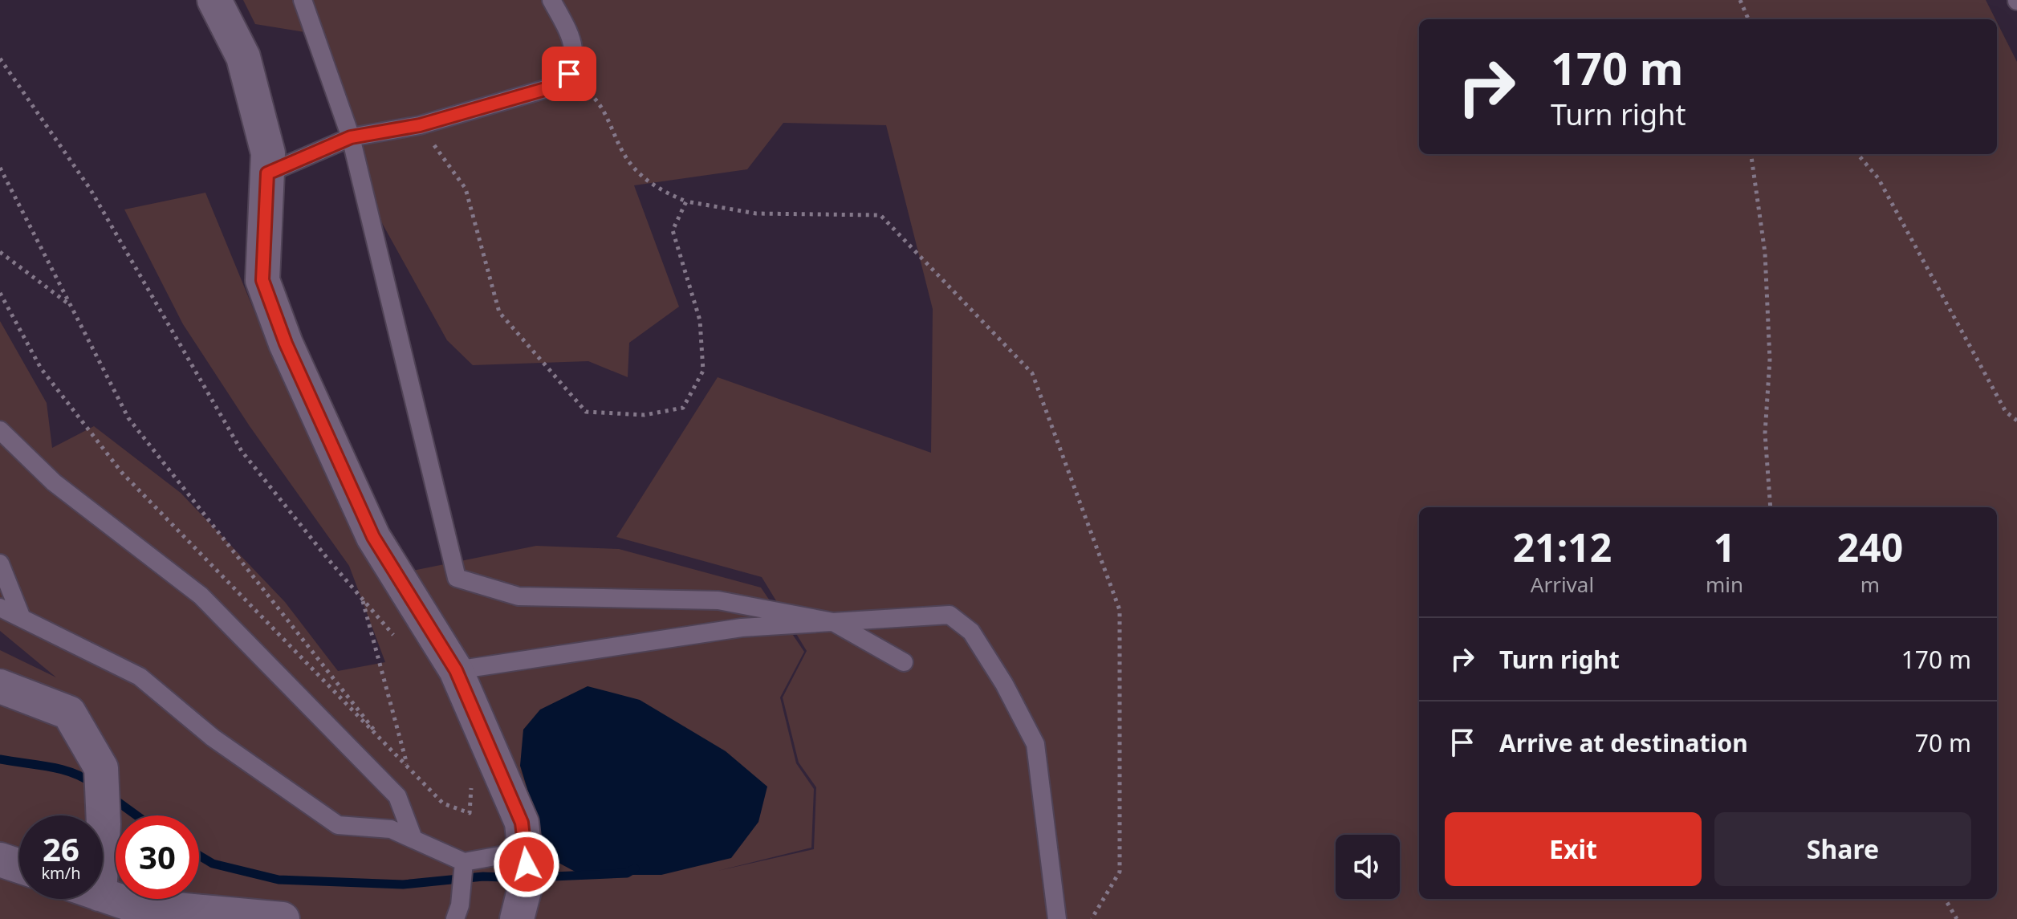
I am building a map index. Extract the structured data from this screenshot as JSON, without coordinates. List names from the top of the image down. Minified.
{"page":{"turn":["170 m","Turn right"],"eta":["21:12","Arrival","1","min","240","m"],"list":[{"name":"Turn right","value":"170 m"},{"name":"Arrive at destination","value":"70 m"}],"buttons":["Exit","Share"],"speed":"26 km/h","limit":"30"}}
